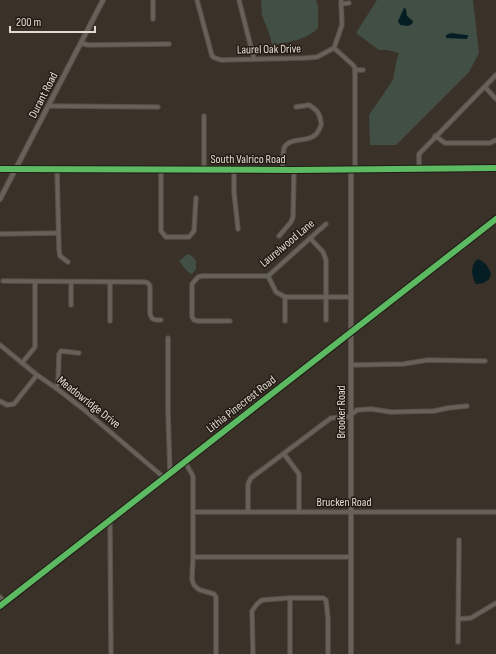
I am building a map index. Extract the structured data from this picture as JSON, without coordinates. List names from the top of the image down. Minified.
{"streets":{"main road":["Lithia Pinecrest Road"],"street":["Laurel Oak Drive","Durant Road","South Valrico Road","Laurelwood Lane","Meadowridge Drive","Brooker Road","Brucken Road"]},"crossings":[["Durant Road","South Valrico Road"],["South Valrico Road","Brooker Road"],["Meadowridge Drive","Lithia Pinecrest Road"],["Lithia Pinecrest Road","Brooker Road"],["Brooker Road","Brucken Road"]],"scale_bar":"200 m"}
